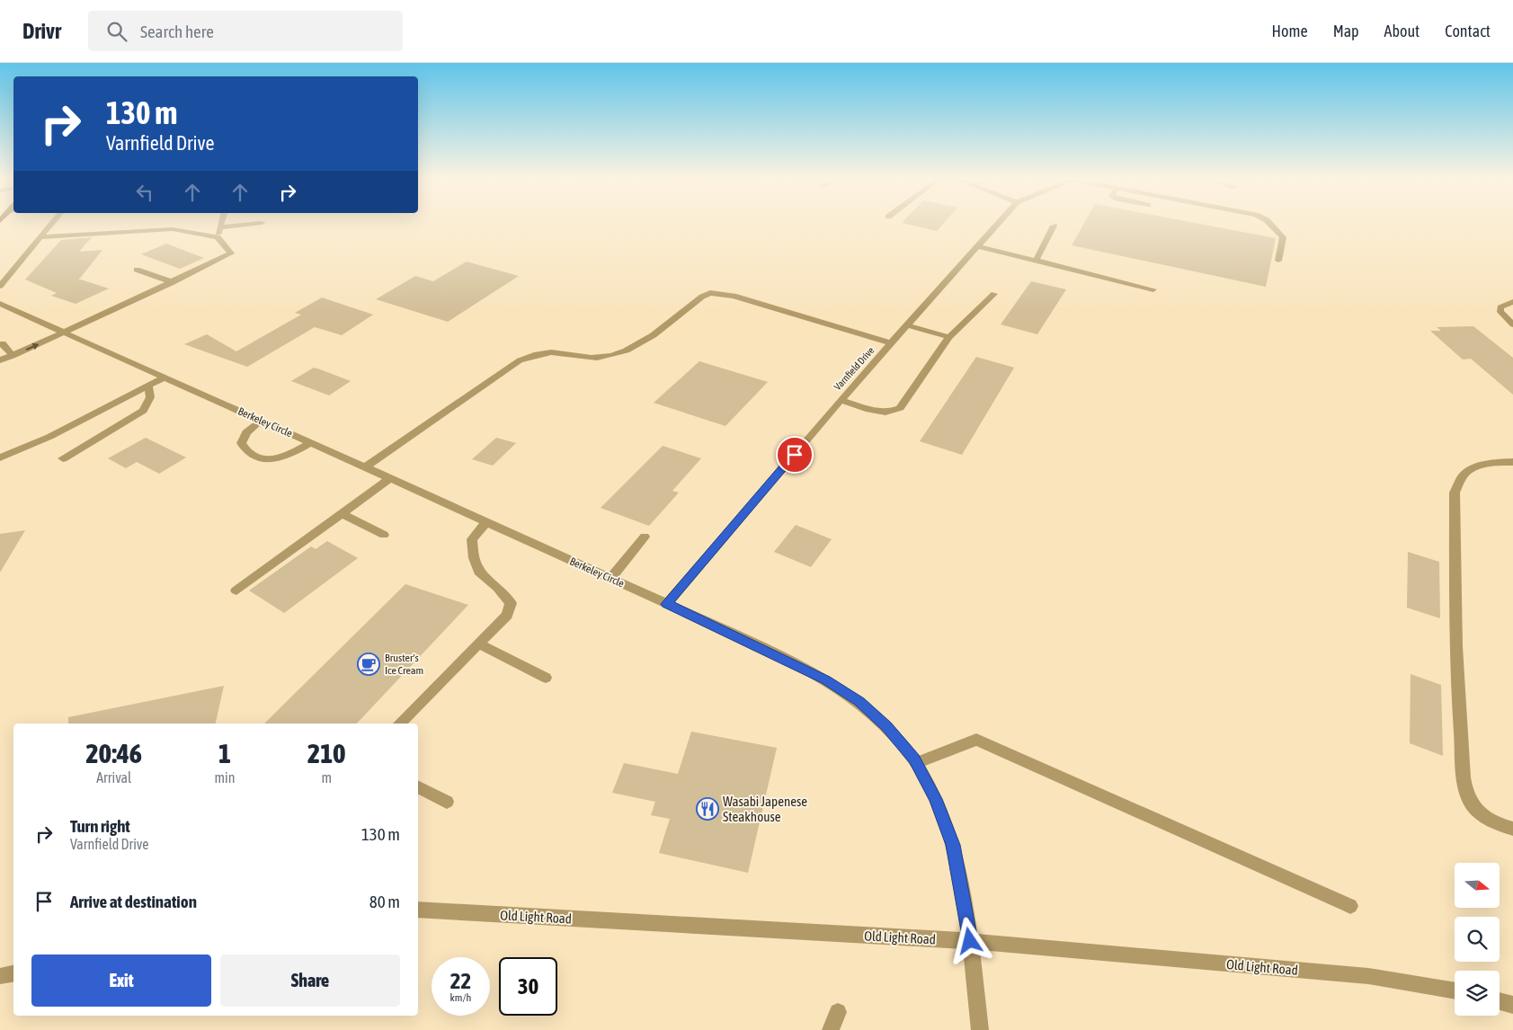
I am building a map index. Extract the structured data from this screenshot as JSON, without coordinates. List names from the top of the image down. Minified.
{"streets":{"street":["Varnfield Drive","Berkeley Circle","Old Light Road"]},"crossings":[["Varnfield Drive","Berkeley Circle"],["Berkeley Circle","Old Light Road"]],"places":{"cafe":["Bruster's Ice Cream"],"restaurant":["Wasabi Japenese Steakhouse"]},"north":"right","page":{"header":"Drivr","search":"Search here","nav":["Home","Map","About","Contact"],"turn":["130 m","Varnfield Drive"],"eta":["20:46","Arrival","1","min","210","m"],"list":[{"name":"Turn right","note":"Varnfield Drive","value":"130 m"},{"name":"Arrive at destination","value":"80 m"}],"buttons":["Exit","Share"],"speed":"22 km/h","limit":"30"}}
